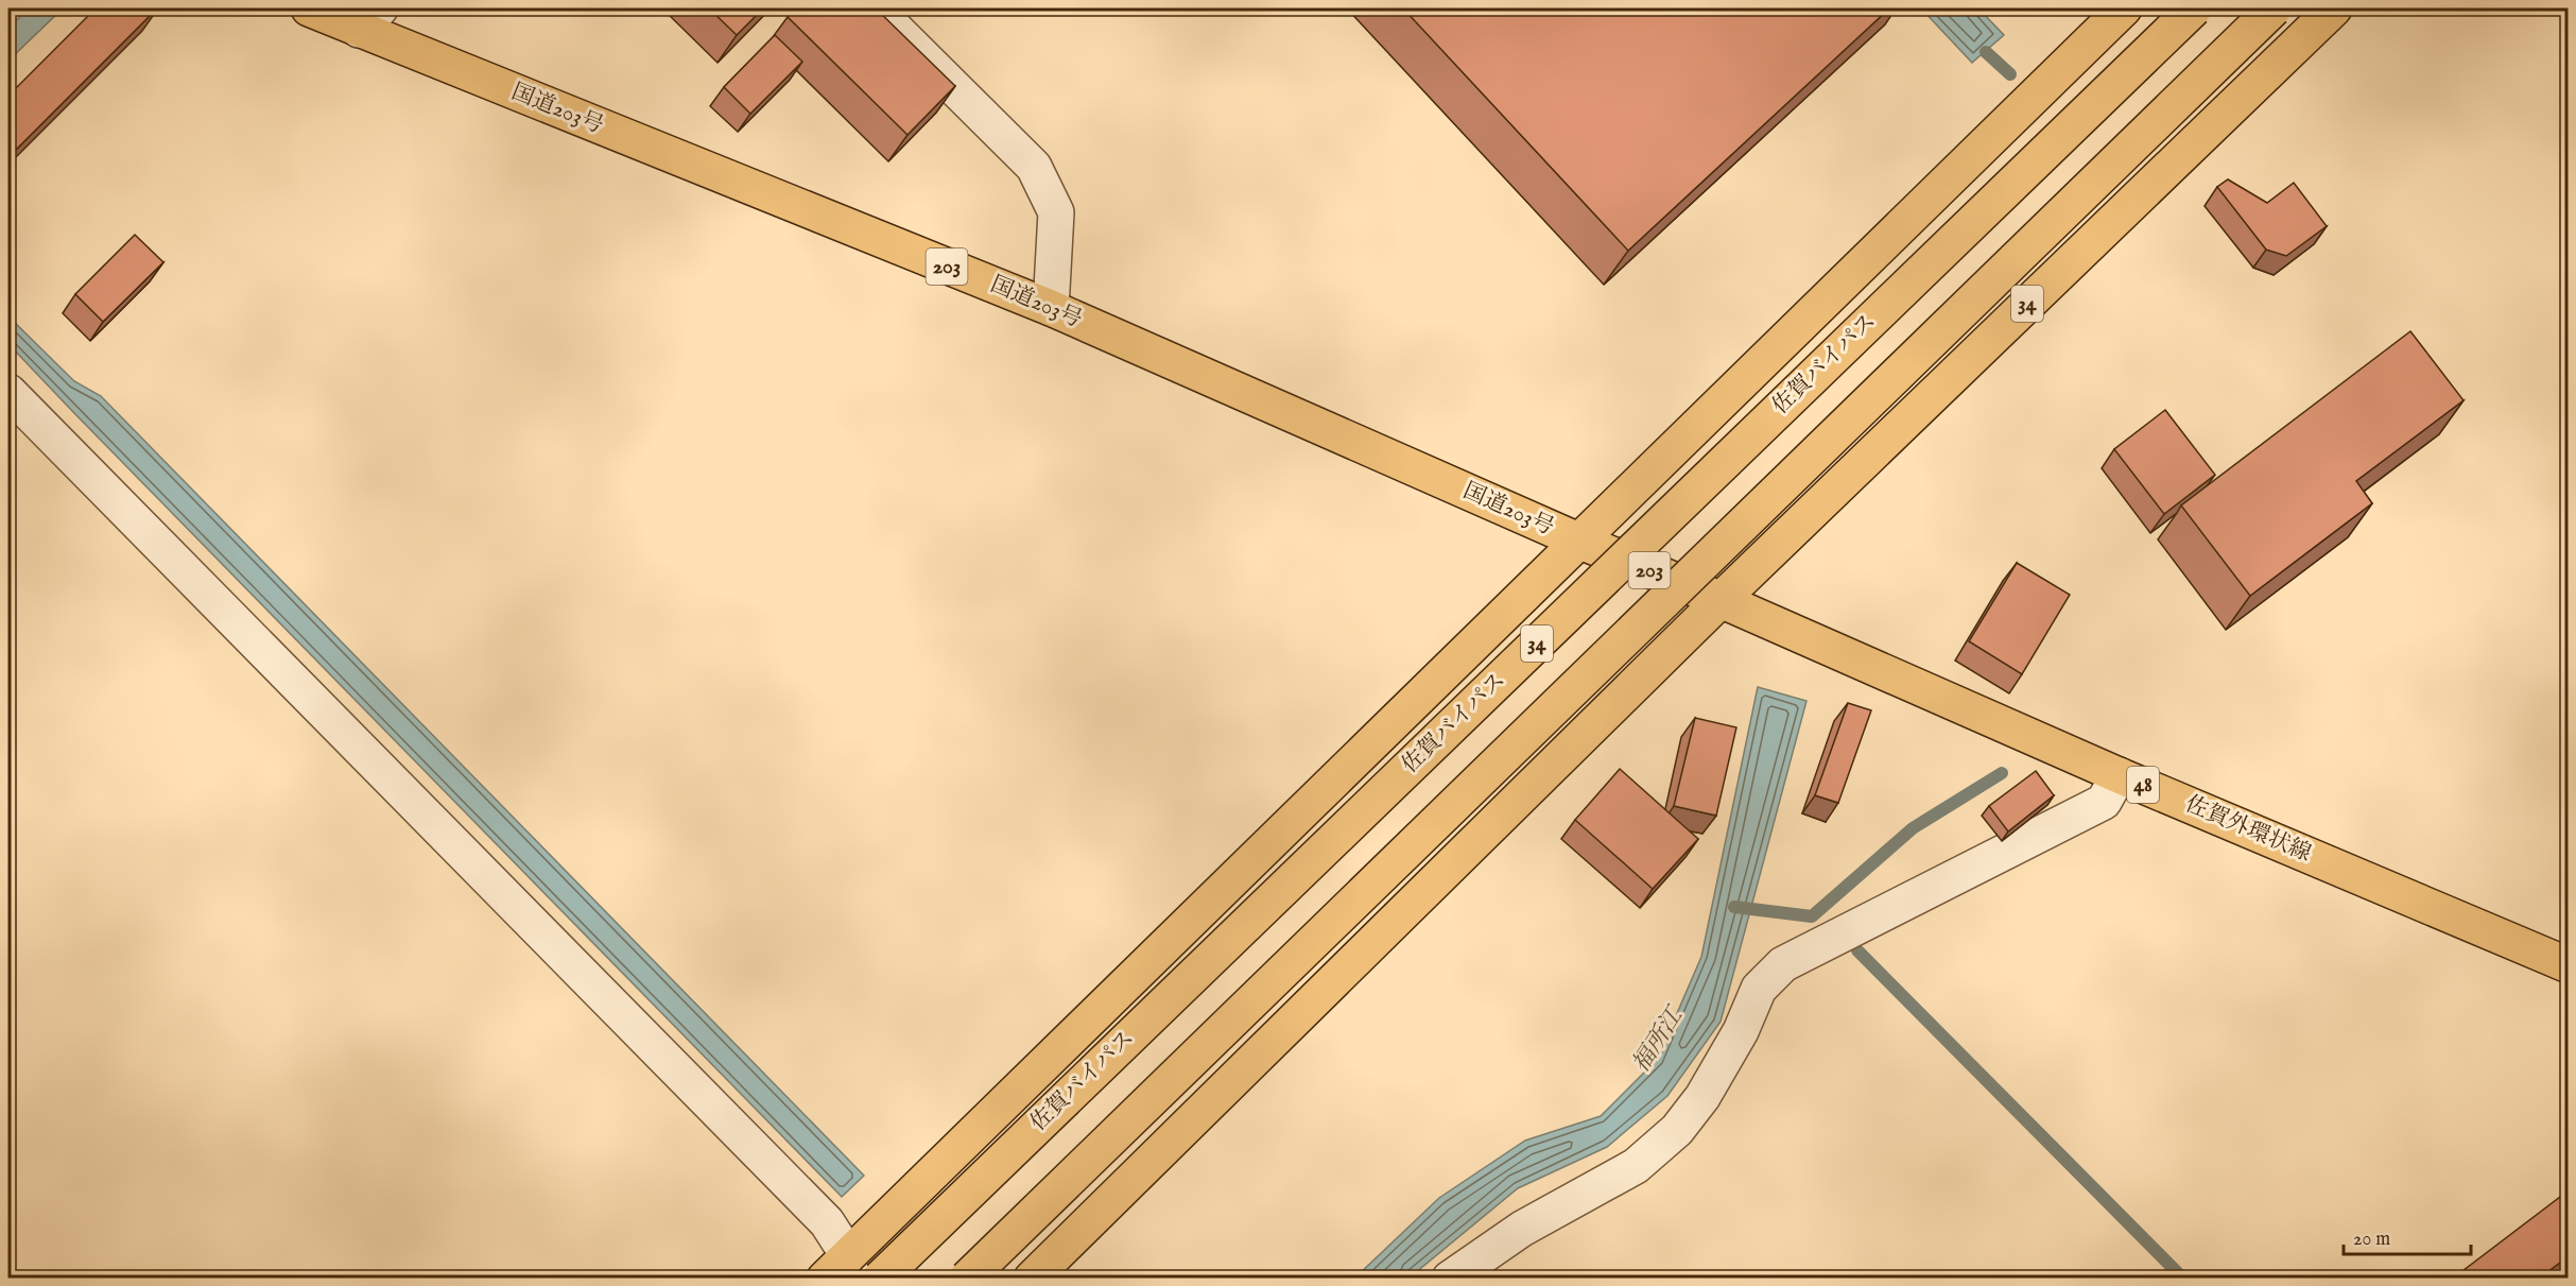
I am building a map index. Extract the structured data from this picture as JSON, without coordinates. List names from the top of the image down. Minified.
{"streets":{"main road":["国道203号","203","34","佐賀バイパス","48","佐賀外環状線"]},"crossings":[["国道203号","34"],["国道203号","佐賀外環状線"],["34","佐賀外環状線"]],"water":["福所江"],"scale_bar":"20 m"}
